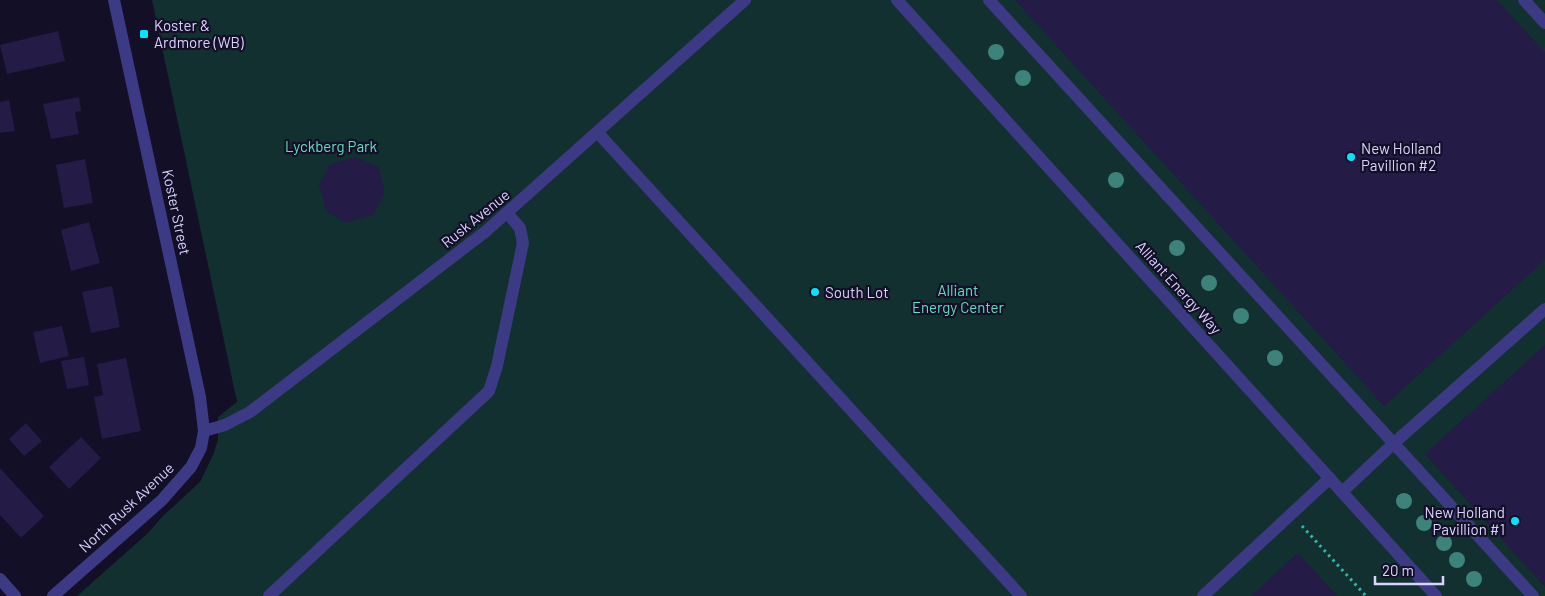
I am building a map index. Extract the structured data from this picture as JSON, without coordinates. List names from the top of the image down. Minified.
{"streets":{"street":["Koster Street","Rusk Avenue","Alliant Energy Way","North Rusk Avenue"]},"crossings":[["Koster Street","Rusk Avenue"],["Koster Street","North Rusk Avenue"],["Rusk Avenue","North Rusk Avenue"]],"parks":["Lyckberg Park","Alliant Energy Center"],"places":{"transit":["Koster & Ardmore (WB)"],"other":["New Holland Pavillion #2","South Lot","New Holland Pavillion #1"]},"scale_bar":"20 m"}
